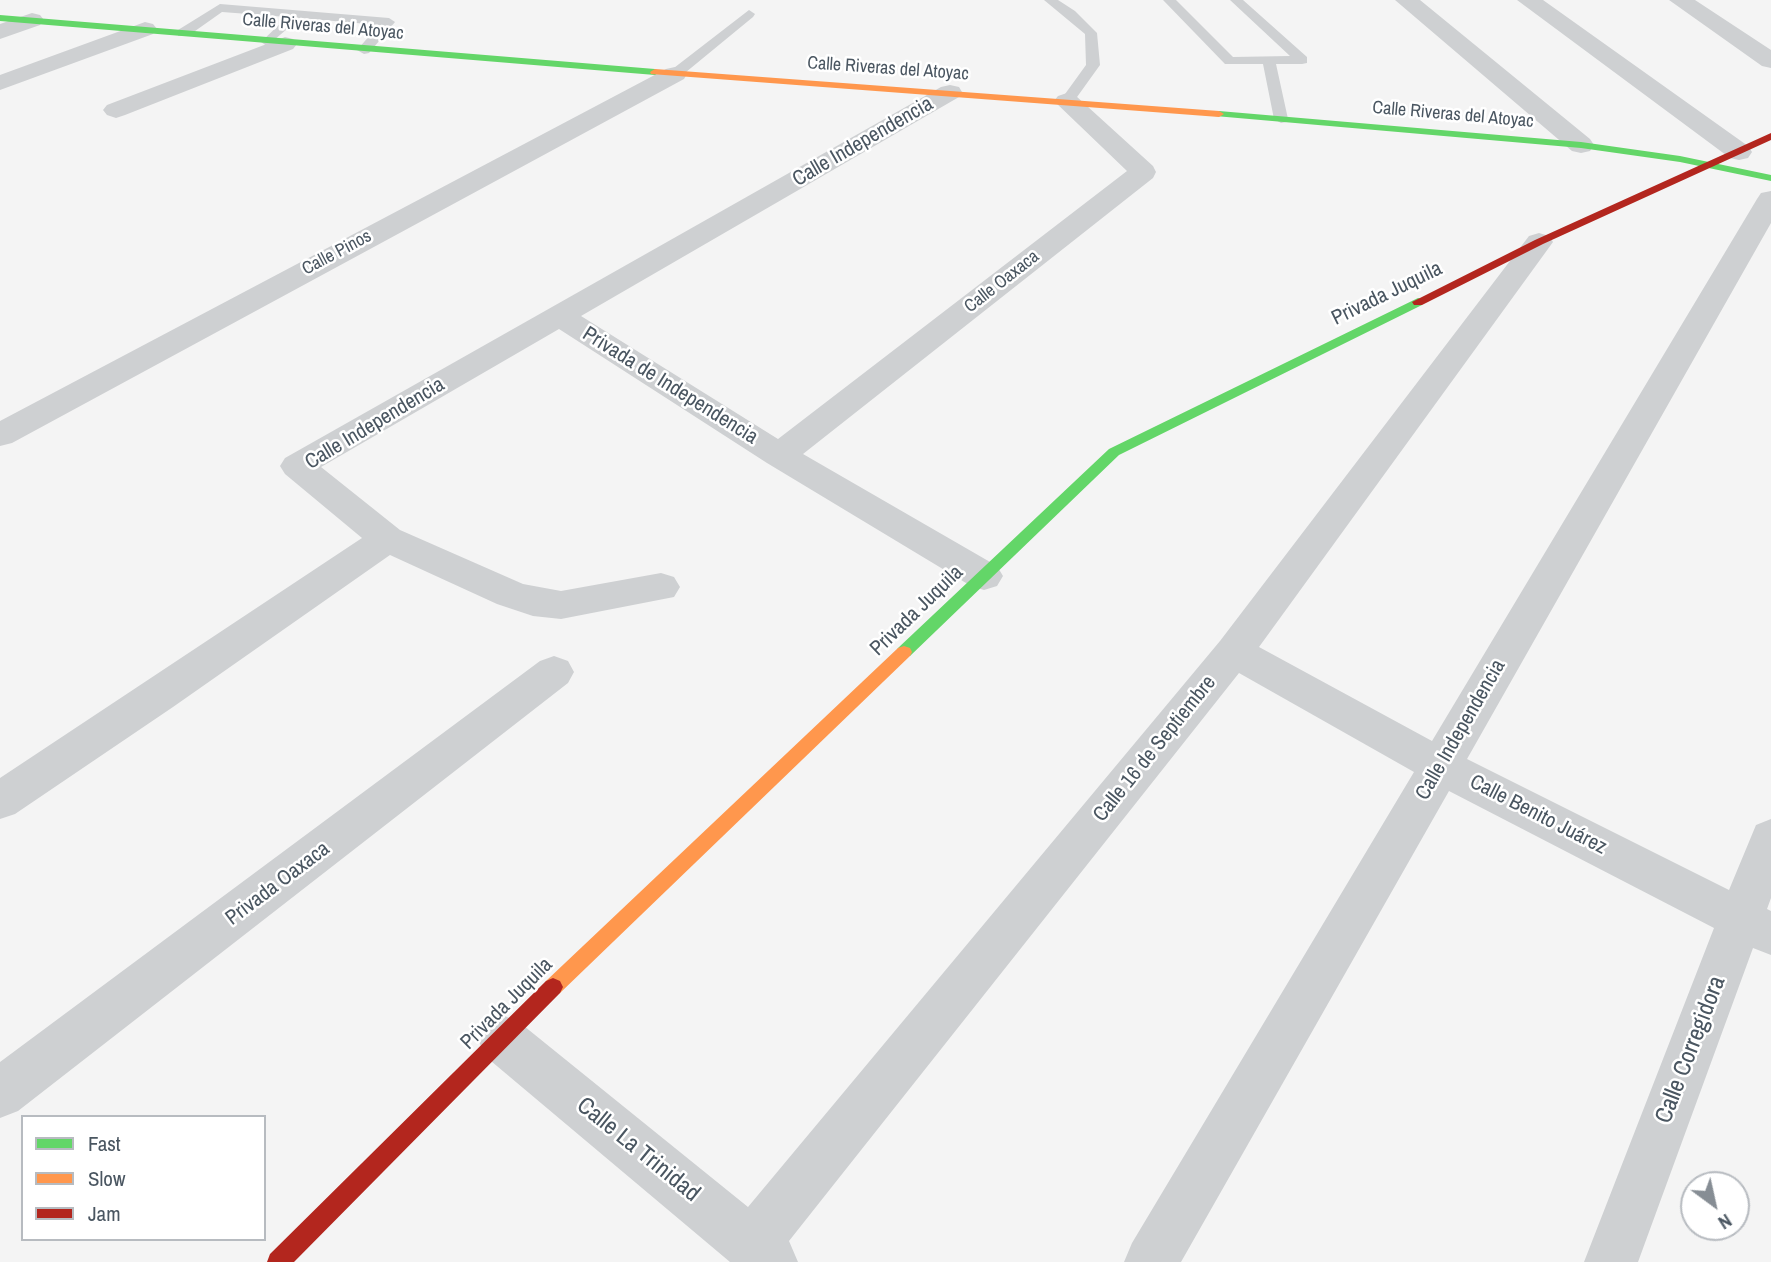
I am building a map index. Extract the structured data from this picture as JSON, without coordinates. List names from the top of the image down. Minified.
{"streets":{"main road":["Calle Riveras del Atoyac","Privada Juquila"],"street":["Calle Independencia","Calle Pinos","Calle Oaxaca","Privada de Independencia","Calle 16 de Septiembre","Calle Benito Juárez","Privada Oaxaca","Calle Corregidora","Calle La Trinidad"]},"crossings":[["Calle Riveras del Atoyac","Calle Independencia"],["Calle Riveras del Atoyac","Calle Pinos"],["Calle Riveras del Atoyac","Calle Oaxaca"],["Calle Riveras del Atoyac","Privada Juquila"],["Calle Independencia","Privada de Independencia"],["Calle Independencia","Calle Benito Juárez"],["Calle Oaxaca","Privada de Independencia"],["Privada Juquila","Privada de Independencia"],["Privada Juquila","Calle 16 de Septiembre"],["Privada Juquila","Calle La Trinidad"],["Calle 16 de Septiembre","Calle Benito Juárez"],["Calle 16 de Septiembre","Calle La Trinidad"],["Calle Benito Juárez","Calle Corregidora"]],"legend":["Fast","Slow","Jam"],"north":"bottom right"}
